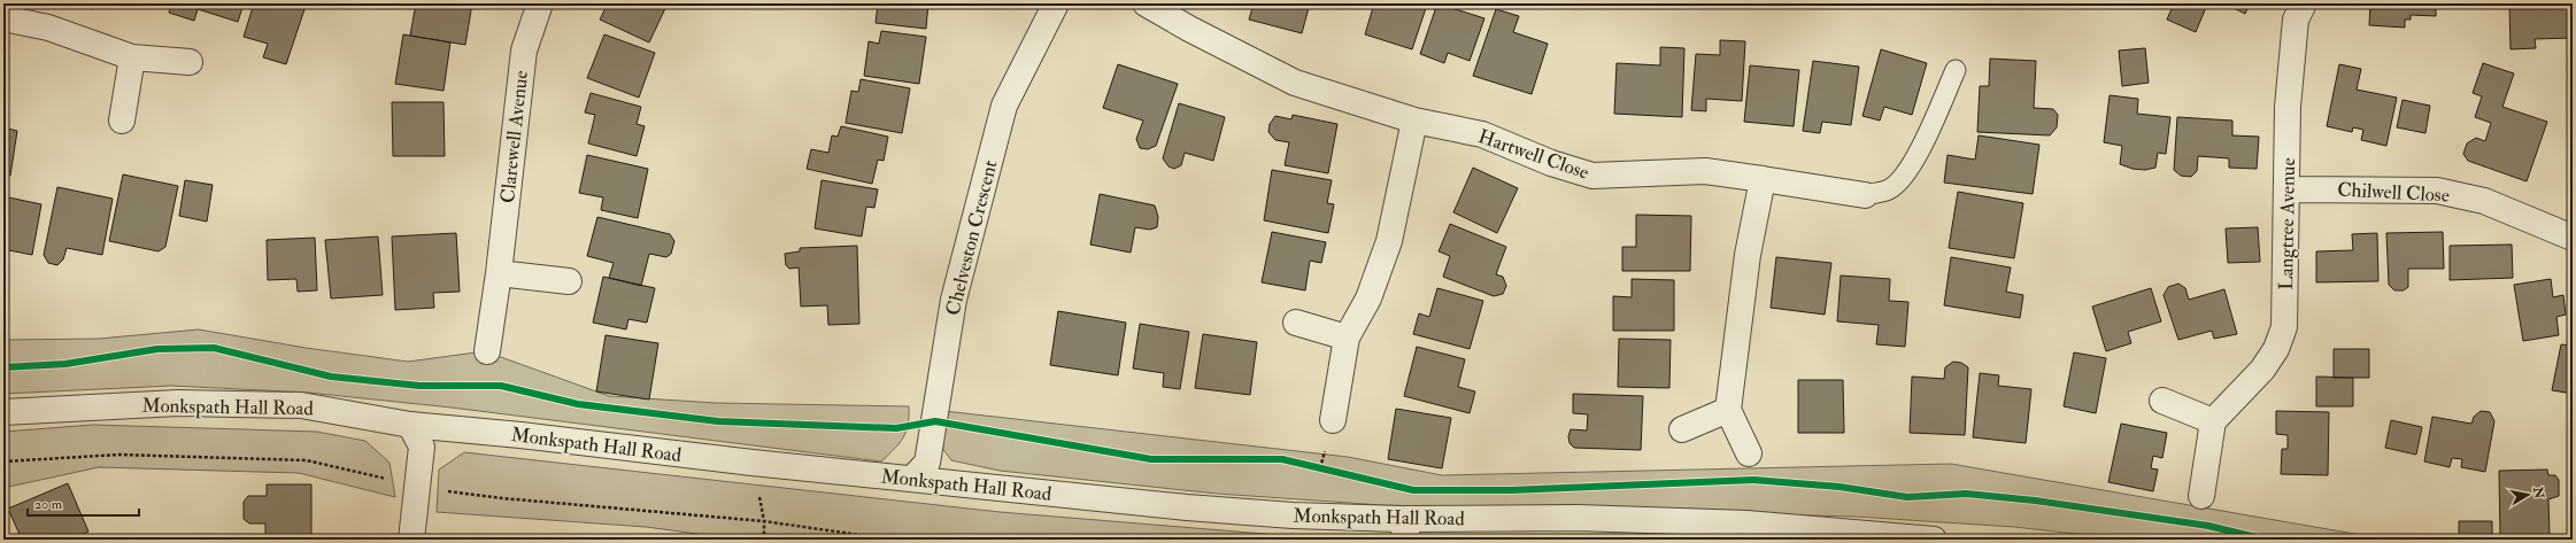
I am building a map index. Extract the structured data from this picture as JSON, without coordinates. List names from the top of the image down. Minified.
{"streets":{"street":["Clarewell Avenue","Hartwell Close","Chilwell Close","Langtree Avenue","Chelveston Crescent","Monkspath Hall Road"]},"crossings":[["Chilwell Close","Langtree Avenue"],["Chelveston Crescent","Monkspath Hall Road"]],"scale_bar":"20 m","north":"right"}
